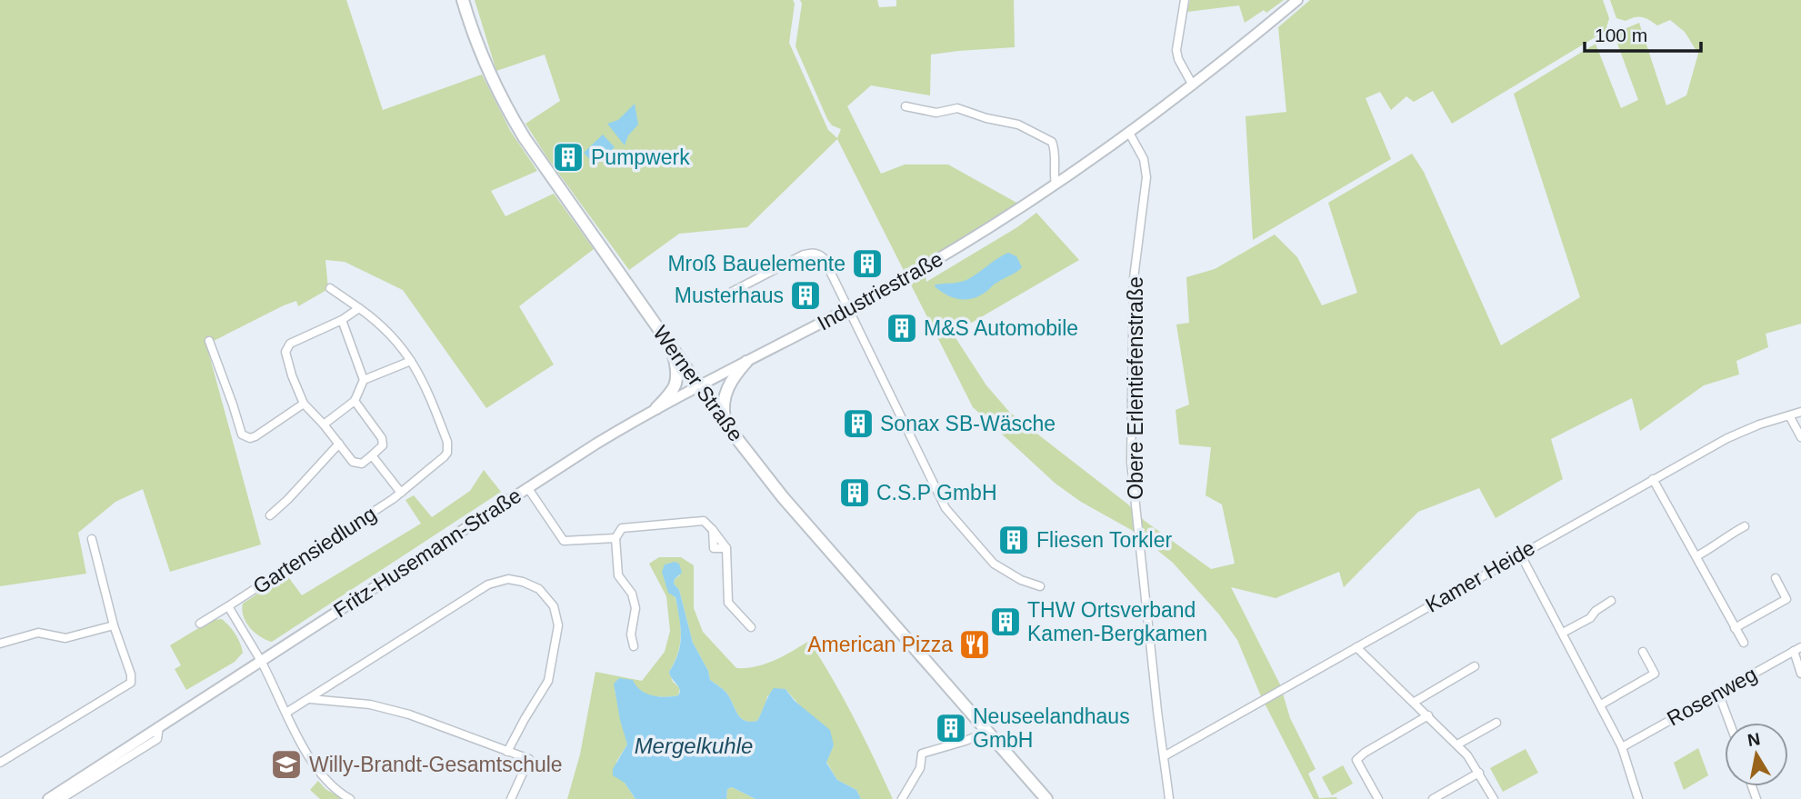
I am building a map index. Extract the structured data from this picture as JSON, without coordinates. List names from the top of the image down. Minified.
{"streets":{"main road":["Werner Straße"],"street":["Industriestraße","Obere Erlentiefenstraße","Gartensiedlung","Fritz-Husemann-Straße","Kamer Heide","Rosenweg"]},"crossings":[["Industriestraße","Werner Straße"],["Industriestraße","Obere Erlentiefenstraße"],["Industriestraße","Fritz-Husemann-Straße"],["Werner Straße","Fritz-Husemann-Straße"],["Obere Erlentiefenstraße","Kamer Heide"]],"water":["Mergelkuhle"],"places":{"building":["Pumpwerk","Mroß Bauelemente","Musterhaus","M&S Automobile","Sonax SB-Wäsche","C.S.P GmbH","Fliesen Torkler","THW Ortsverband Kamen-Bergkamen","Neuseelandhaus GmbH"],"restaurant":["American Pizza"],"school or university":["Willy-Brandt-Gesamtschule"]},"scale_bar":"100 m","north":"top"}
